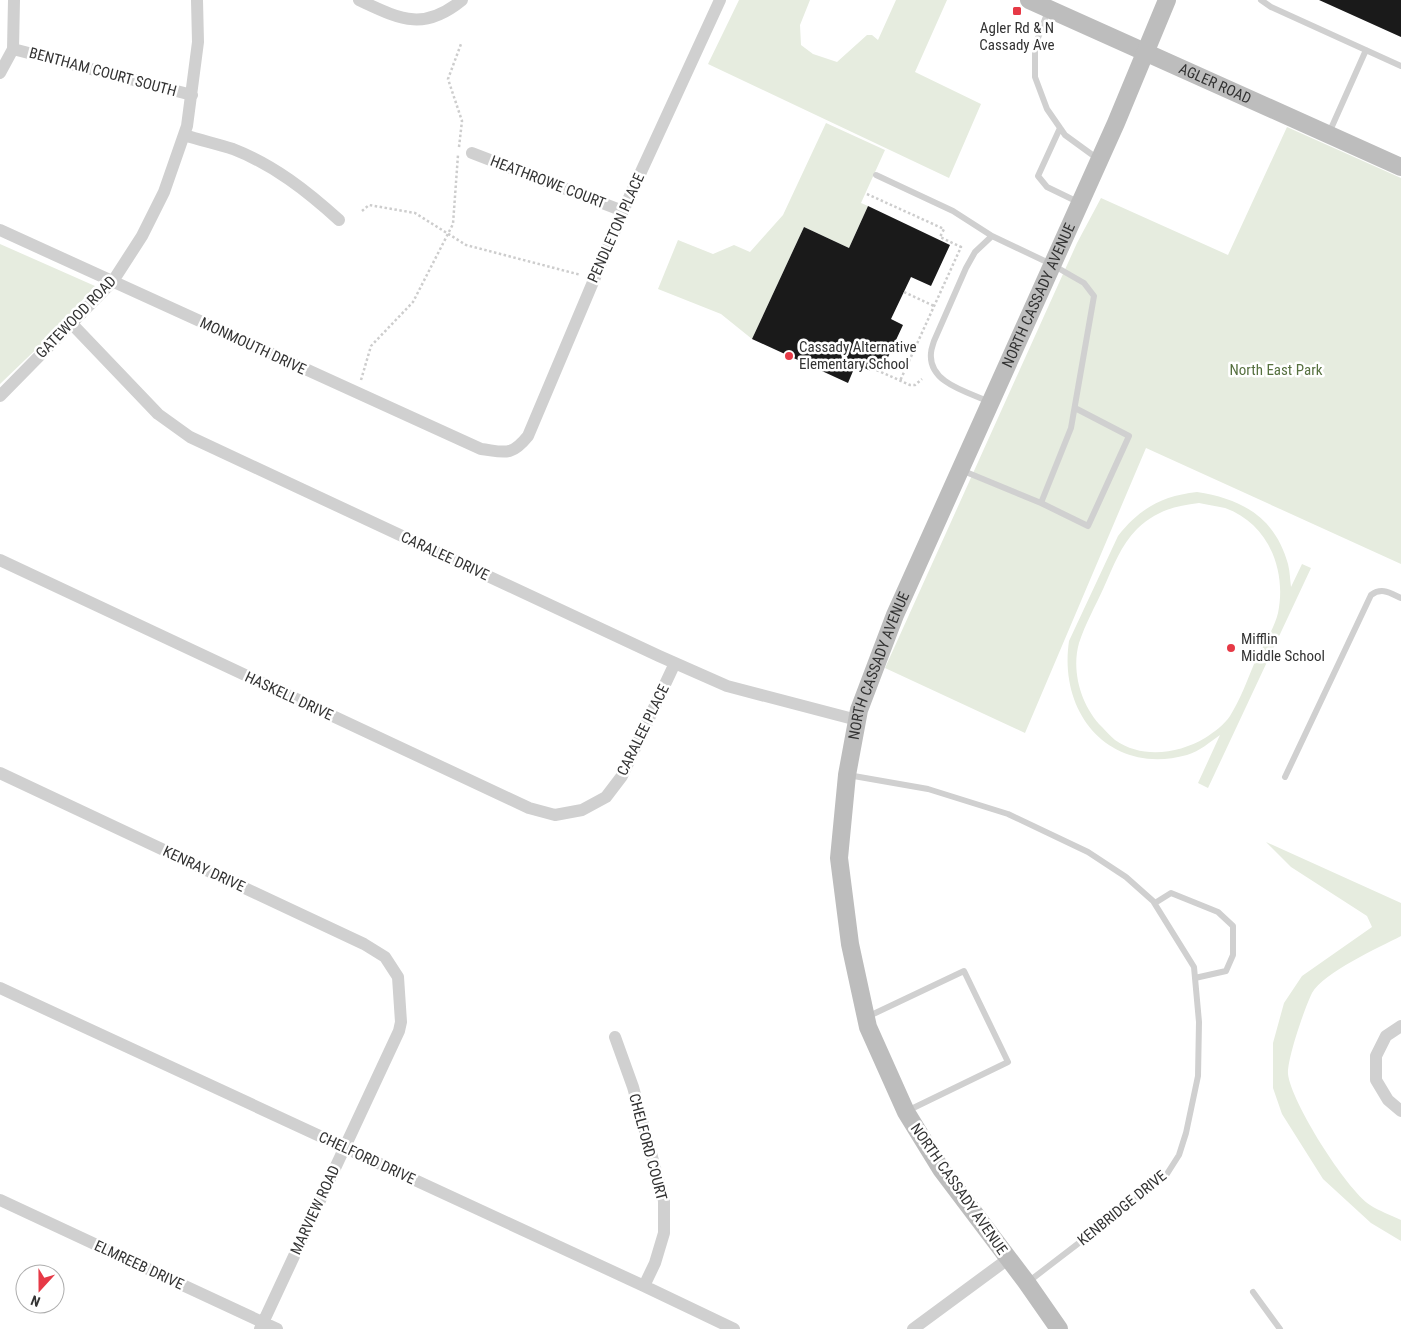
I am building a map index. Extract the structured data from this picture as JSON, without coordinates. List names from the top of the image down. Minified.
{"streets":{"main road":["AGLER ROAD","NORTH CASSADY AVENUE"],"street":["BENTHAM COURT SOUTH","HEATHROWE COURT","PENDLETON PLACE","GATEWOOD ROAD","MONMOUTH DRIVE","CARALEE DRIVE","HASKELL DRIVE","CARALEE PLACE","KENRAY DRIVE","CHELFORD COURT","CHELFORD DRIVE","MARVIEW ROAD","ELMREEB DRIVE"],"lane":["KENBRIDGE DRIVE"]},"crossings":[["BENTHAM COURT SOUTH","GATEWOOD ROAD"],["AGLER ROAD","NORTH CASSADY AVENUE"],["HEATHROWE COURT","PENDLETON PLACE"],["PENDLETON PLACE","MONMOUTH DRIVE"],["NORTH CASSADY AVENUE","CARALEE DRIVE"],["NORTH CASSADY AVENUE","KENBRIDGE DRIVE"],["GATEWOOD ROAD","MONMOUTH DRIVE"],["GATEWOOD ROAD","CARALEE DRIVE"],["CARALEE DRIVE","CARALEE PLACE"],["HASKELL DRIVE","CARALEE PLACE"],["KENRAY DRIVE","MARVIEW ROAD"],["CHELFORD COURT","CHELFORD DRIVE"],["CHELFORD DRIVE","MARVIEW ROAD"],["MARVIEW ROAD","ELMREEB DRIVE"]],"parks":["North East Park"],"places":{"transit":["Agler Rd & N Cassady Ave"],"other":["Cassady Alternative Elementary School","Mifflin Middle School"]},"north":"bottom"}
